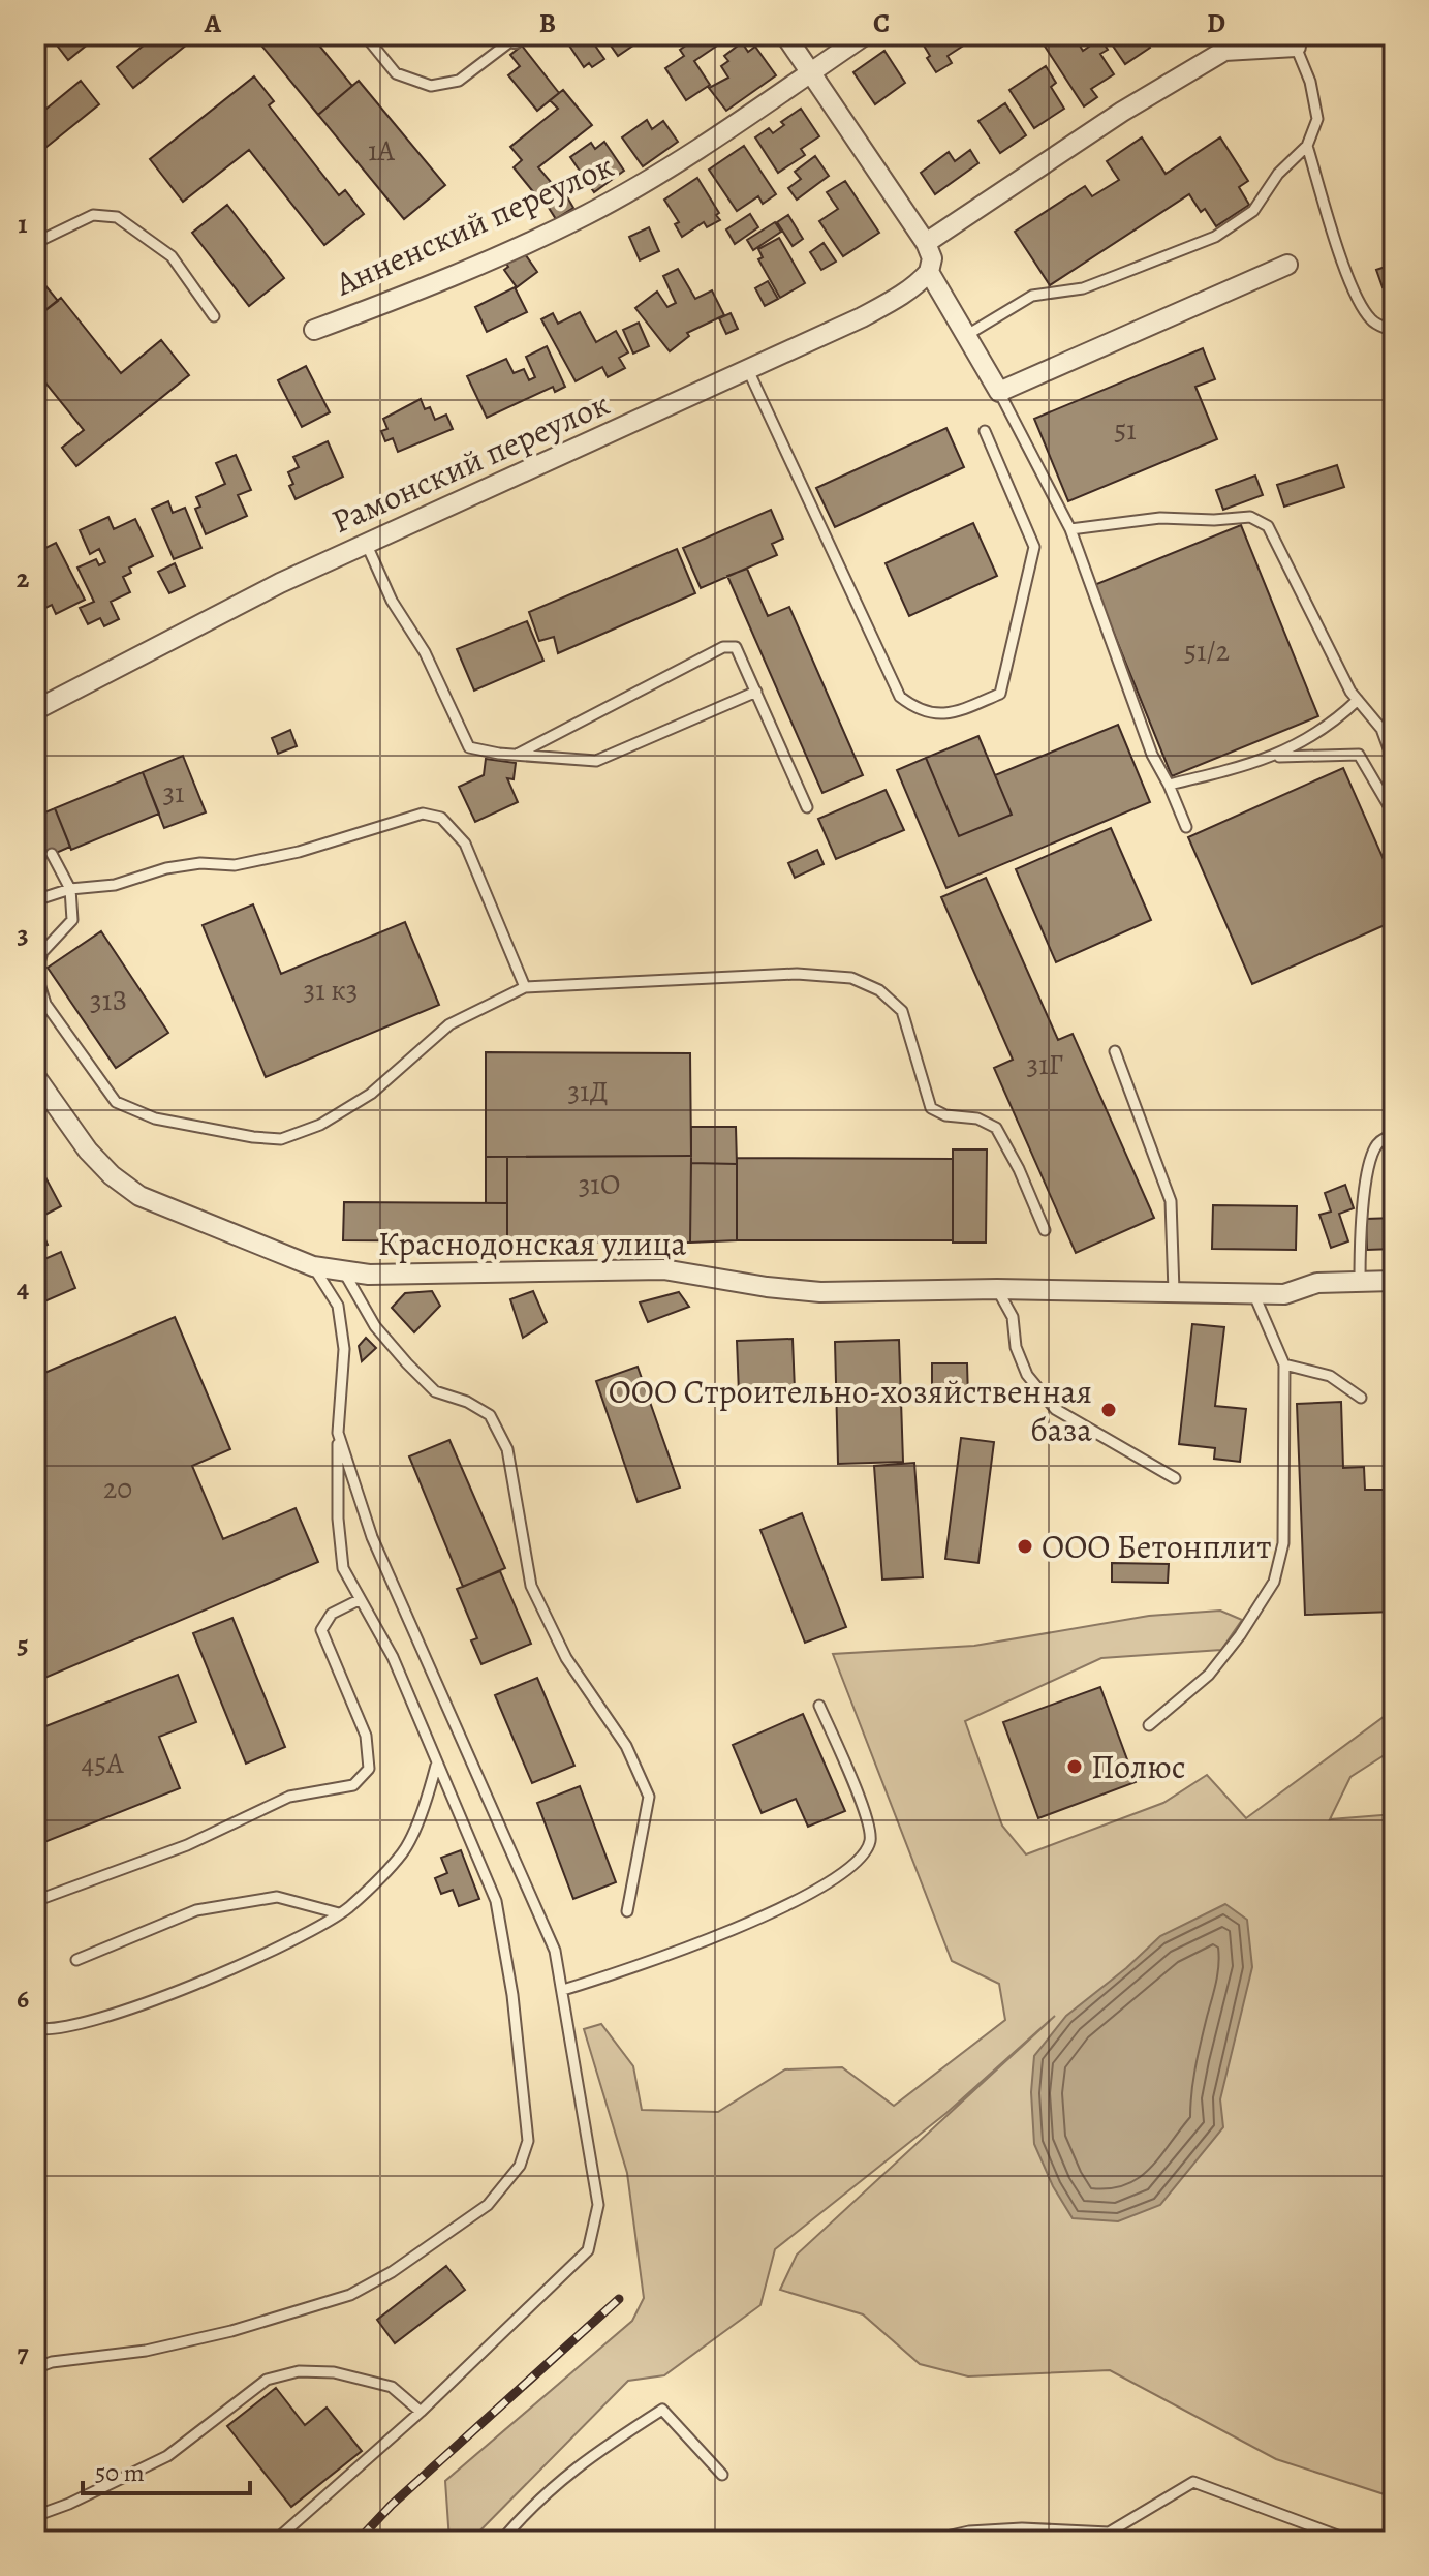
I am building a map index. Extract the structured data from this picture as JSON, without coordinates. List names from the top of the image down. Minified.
{"streets":{"street":["Анненский переулок","Рамонский переулок","Краснодонская улица"]},"places":["ООО Строительно-хозяйственная база","ООО Бетонплит","Полюс"],"house_numbers":["1А","51","51/2","31","31 к3","31З","31Г","31Д","31О","20","45А"],"scale_bar":"50 m","grid":{"columns":["A","B","C","D"],"rows":["1","2","3","4","5","6","7"]}}
